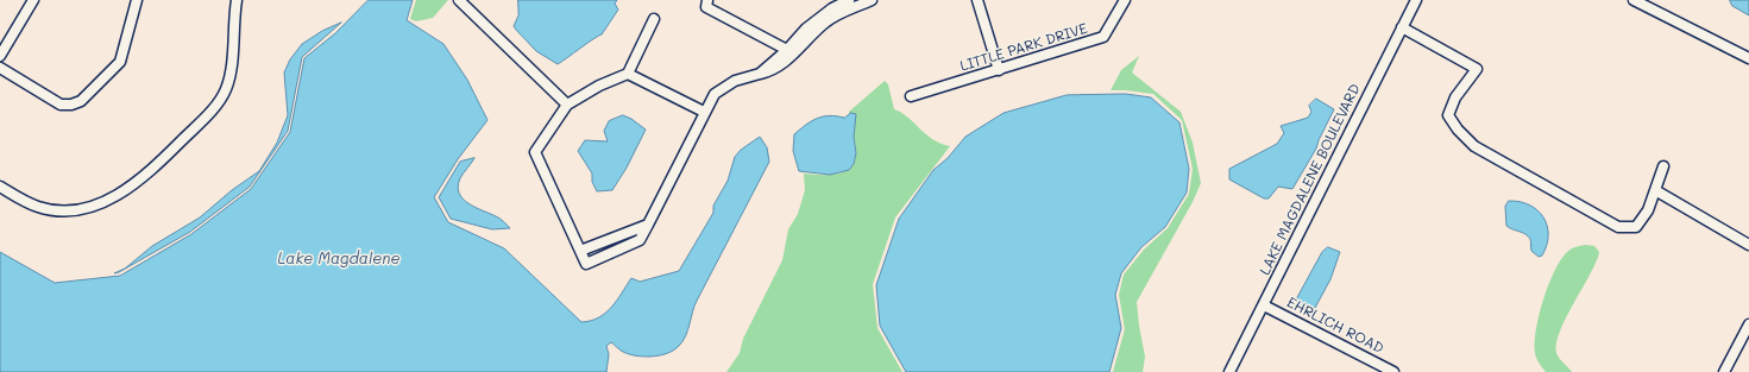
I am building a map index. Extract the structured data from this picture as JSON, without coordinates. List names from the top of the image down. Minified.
{"streets":{"street":["LITTLE PARK DRIVE","LAKE MAGDALENE BOULEVARD","EHRLICH ROAD"]},"crossings":[["LAKE MAGDALENE BOULEVARD","EHRLICH ROAD"]],"water":["Lake Magdalene"]}
